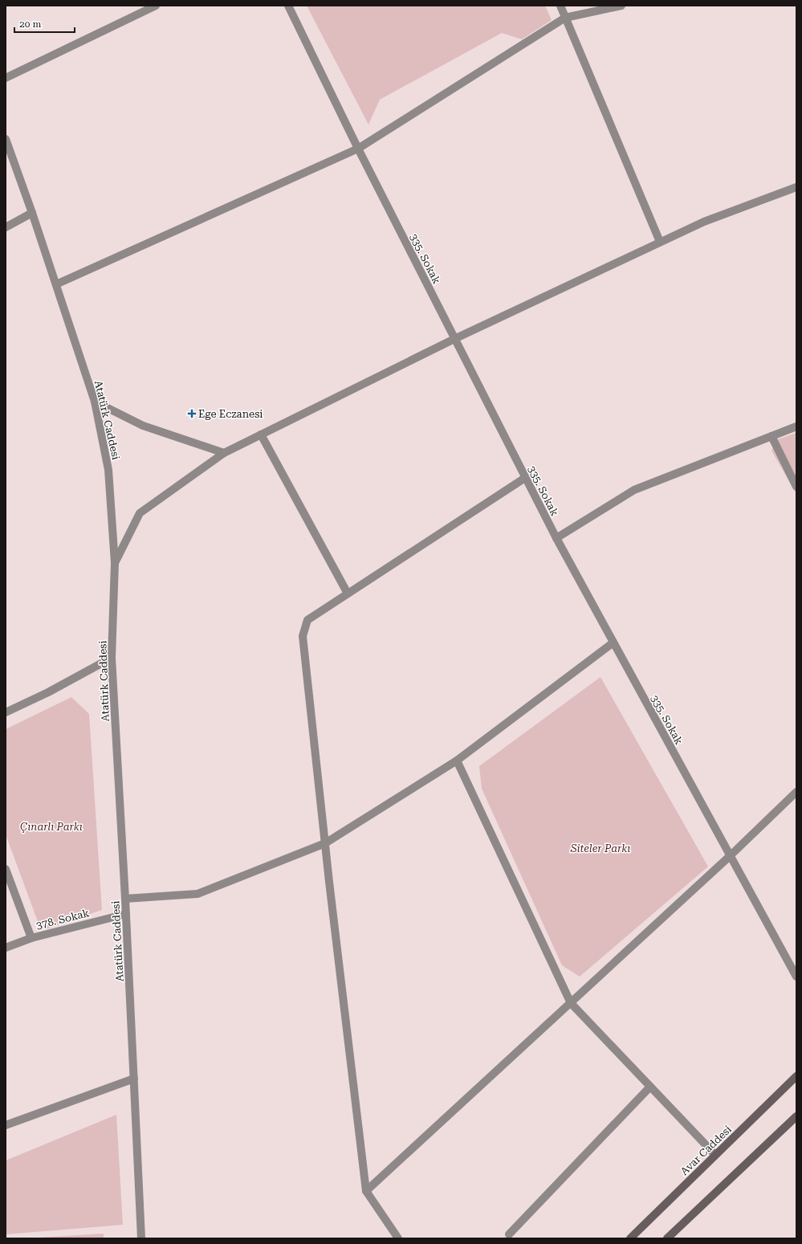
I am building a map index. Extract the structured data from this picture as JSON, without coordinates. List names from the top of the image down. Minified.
{"streets":{"main road":["Avar Caddesi"],"street":["335. Sokak","Atatürk Caddesi","378. Sokak"]},"crossings":[["Atatürk Caddesi","378. Sokak"]],"parks":["Çınarlı Parkı","Siteler Parkı"],"places":{"health":["Ege Eczanesi"]},"scale_bar":"20 m"}
